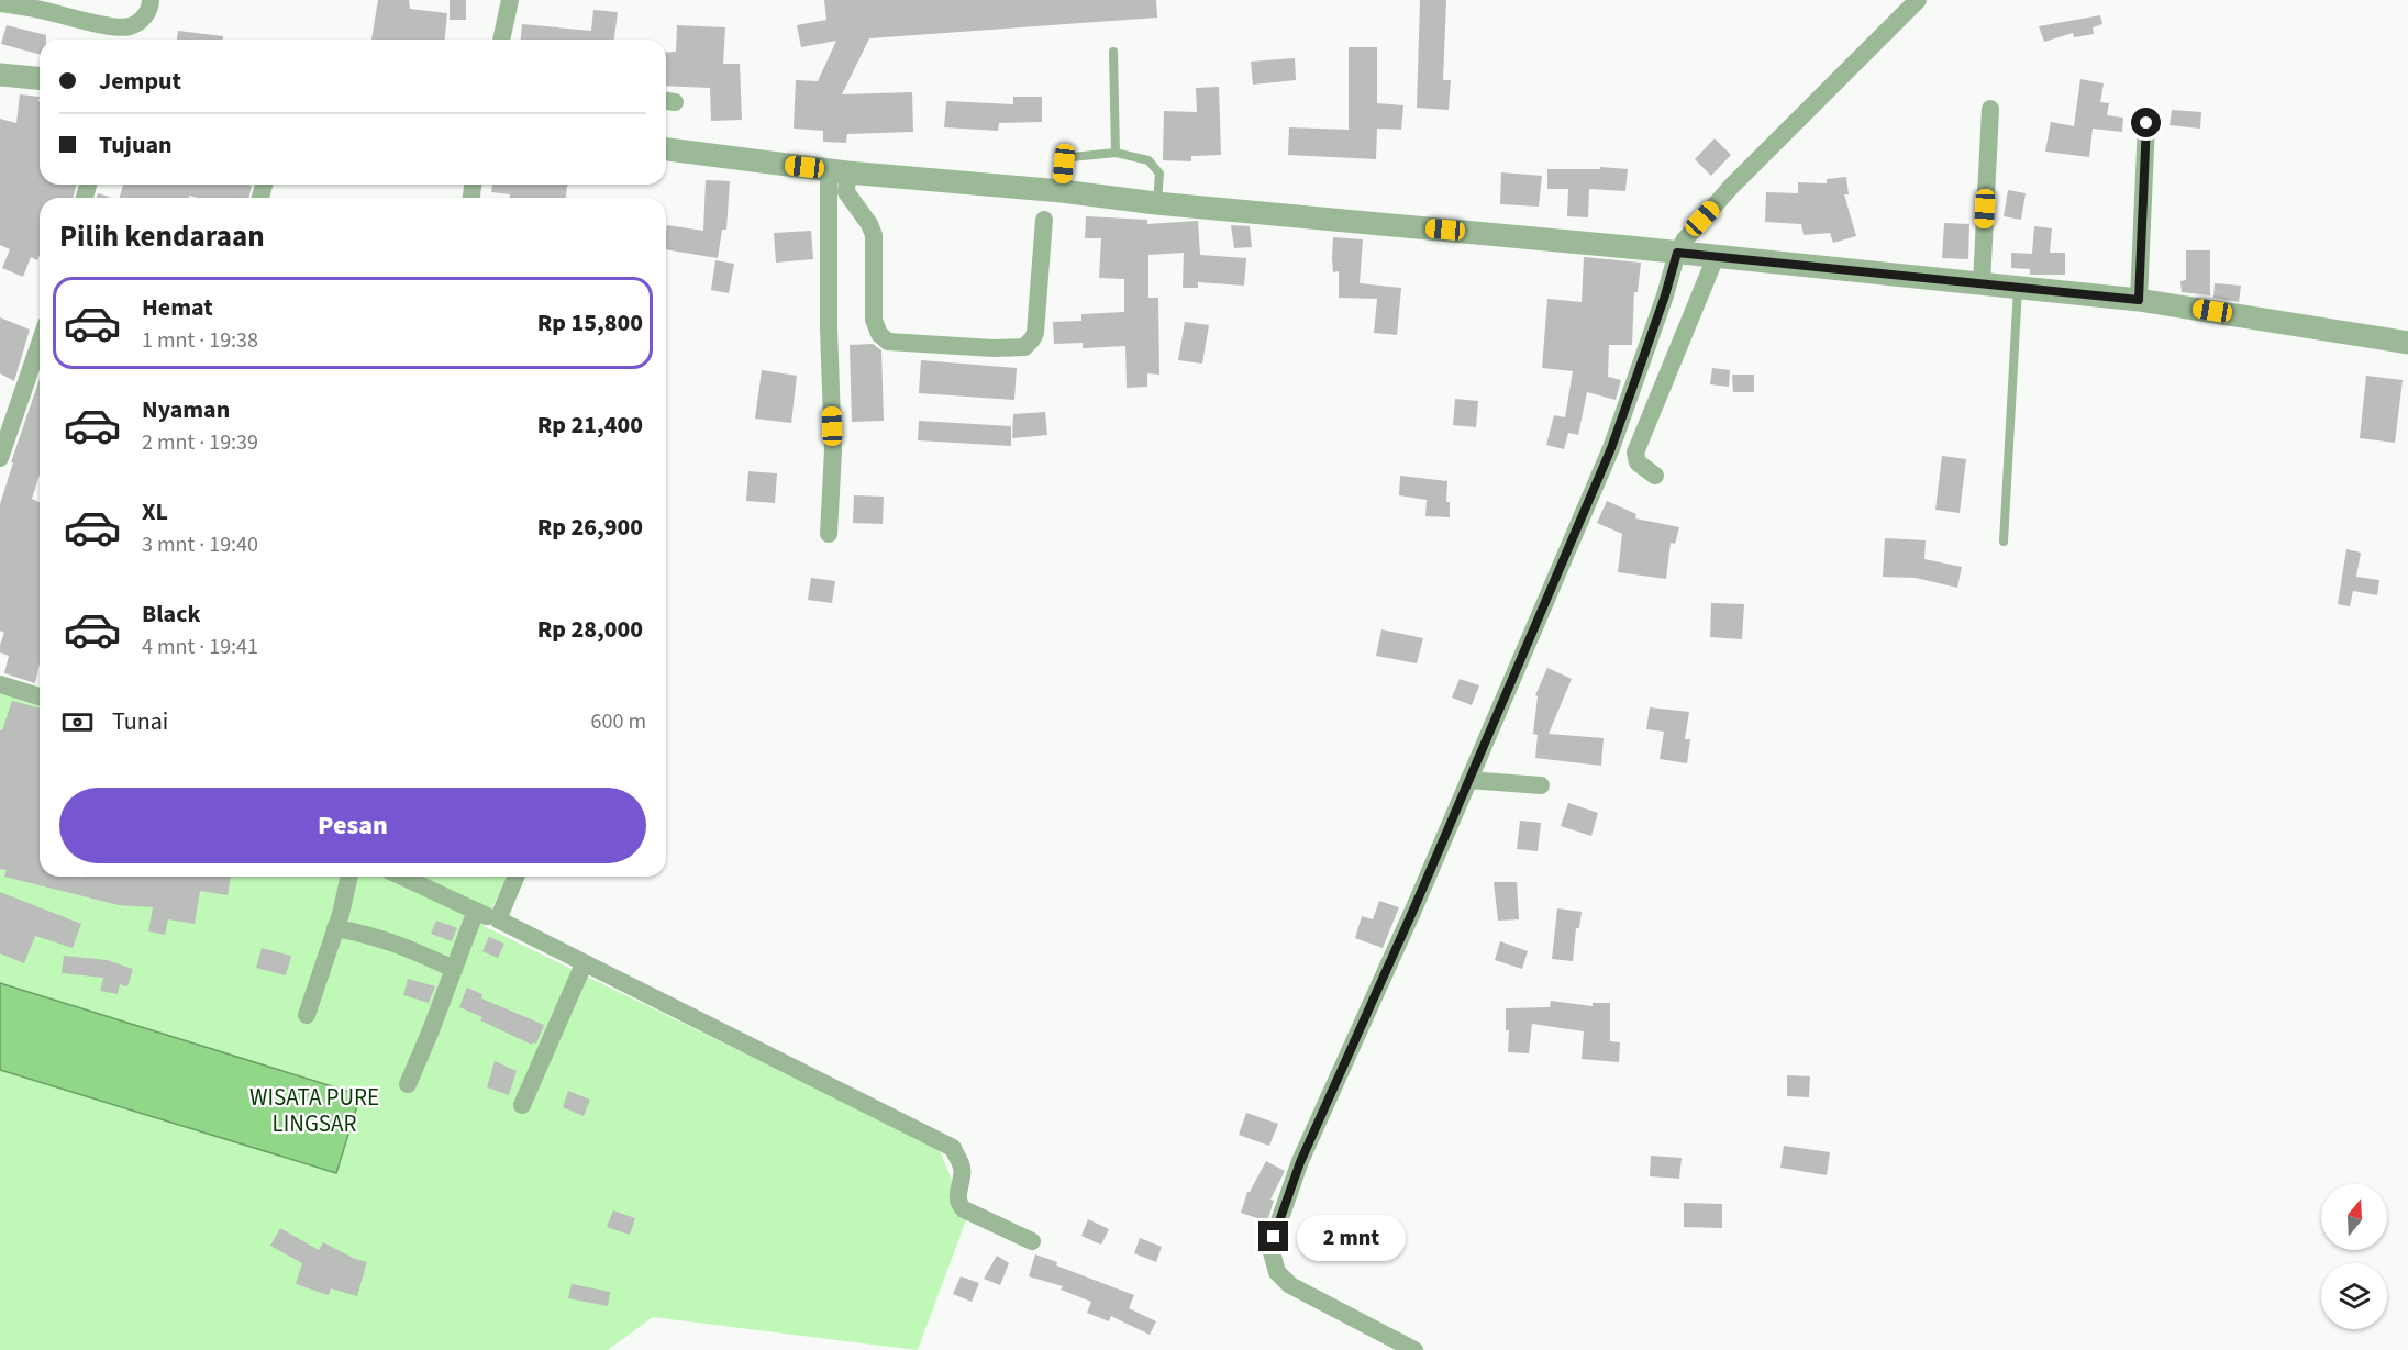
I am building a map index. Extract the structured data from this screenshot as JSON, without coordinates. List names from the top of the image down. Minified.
{"parks":["WISATA PURE LINGSAR"],"north":"top","page":{"banner":["Jemput","Tujuan"],"heading":"Pilih kendaraan","list":[{"name":"Hemat","note":"1 mnt · 19:38","value":"Rp 15,800"},{"name":"Nyaman","note":"2 mnt · 19:39","value":"Rp 21,400"},{"name":"XL","note":"3 mnt · 19:40","value":"Rp 26,900"},{"name":"Black","note":"4 mnt · 19:41","value":"Rp 28,000"}],"pay":["Tunai","600 m"],"buttons":"Pesan","bubble":"2 mnt"}}
